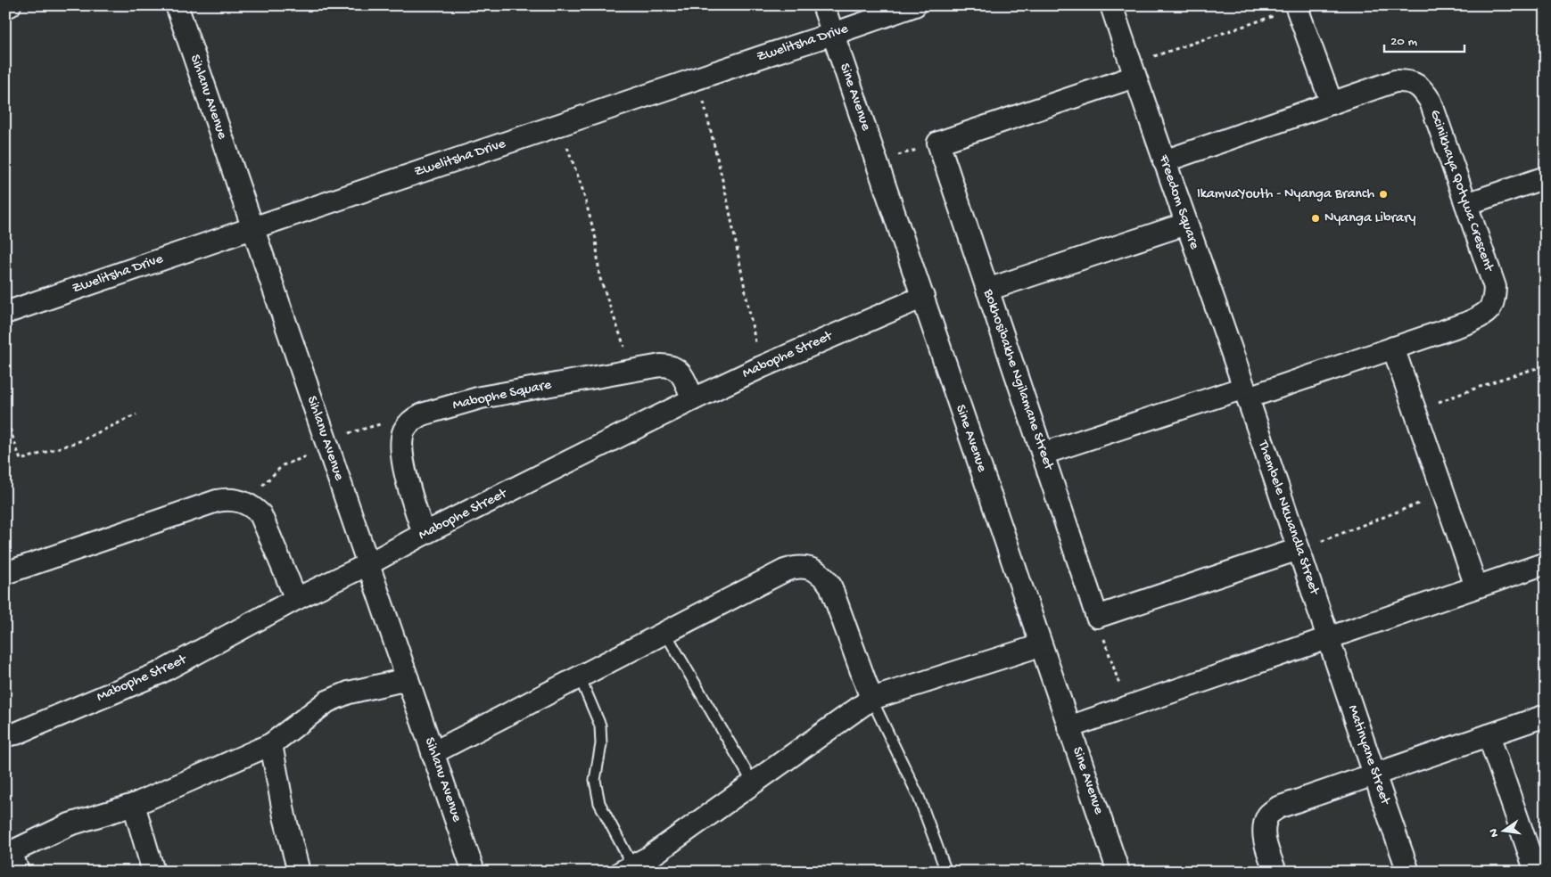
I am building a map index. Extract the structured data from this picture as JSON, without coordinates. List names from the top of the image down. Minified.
{"streets":{"street":["Zwelitsha Drive","Sihlanu Avenue","Sine Avenue","Gcinikhaya Qotywa Crescent","Freedom Square","Mabophe Street","Bokhosibakhe Ngilamane Street","Mabophe Square","Thembele Nkwandla Street","Matinyane Street"]},"crossings":[["Zwelitsha Drive","Sihlanu Avenue"],["Zwelitsha Drive","Sine Avenue"],["Sihlanu Avenue","Mabophe Street"],["Sine Avenue","Mabophe Street"],["Gcinikhaya Qotywa Crescent","Freedom Square"],["Gcinikhaya Qotywa Crescent","Bokhosibakhe Ngilamane Street"],["Gcinikhaya Qotywa Crescent","Thembele Nkwandla Street"],["Freedom Square","Thembele Nkwandla Street"],["Mabophe Street","Mabophe Square"],["Thembele Nkwandla Street","Matinyane Street"]],"places":["IkamvaYouth - Nyanga Branch","Nyanga Library"],"scale_bar":"20 m","north":"left"}
